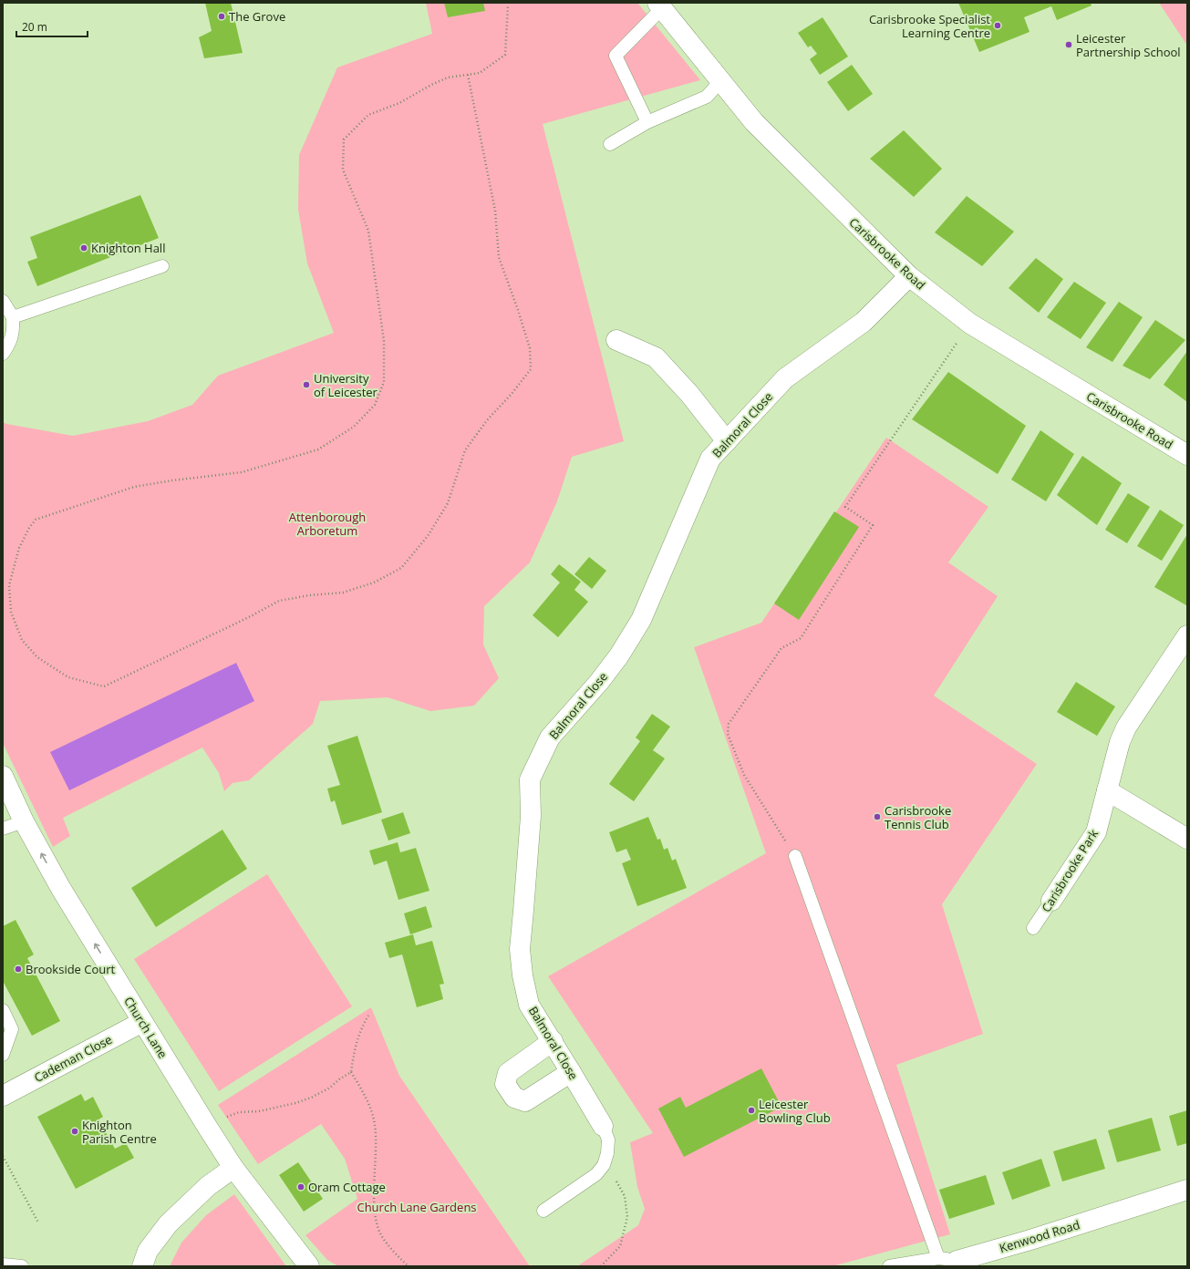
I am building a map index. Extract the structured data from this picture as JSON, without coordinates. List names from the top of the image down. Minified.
{"streets":{"street":["Carisbrooke Road","Balmoral Close","Carisbrooke Park","Church Lane","Cademan Close","Kenwood Road"]},"crossings":[["Carisbrooke Road","Balmoral Close"],["Church Lane","Cademan Close"]],"one_way":["Church Lane"],"parks":["Attenborough Arboretum","Church Lane Gardens"],"places":["The Grove","Carisbrooke Specialist Learning Centre","Leicester Partnership School","Knighton Hall","University of Leicester","Carisbrooke Tennis Club","Brookside Court","Leicester Bowling Club","Knighton Parish Centre","Oram Cottage"],"scale_bar":"20 m"}
